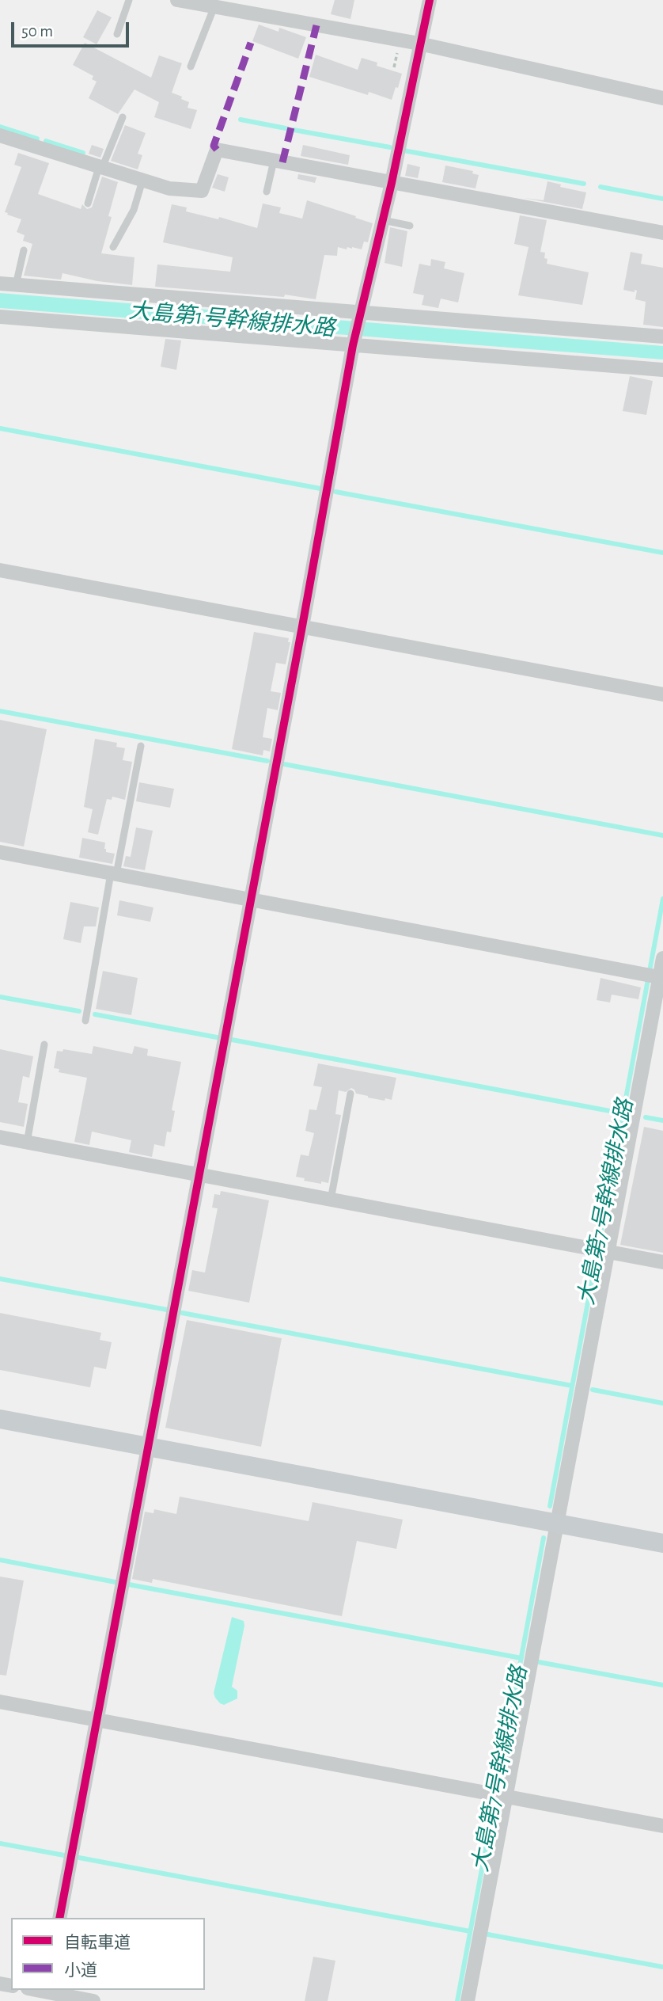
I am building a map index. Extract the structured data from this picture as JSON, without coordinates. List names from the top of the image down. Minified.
{"water":["大島第1号幹線排水路","大島第7号幹線排水路"],"legend":["自転車道","小道"],"scale_bar":"50 m"}
